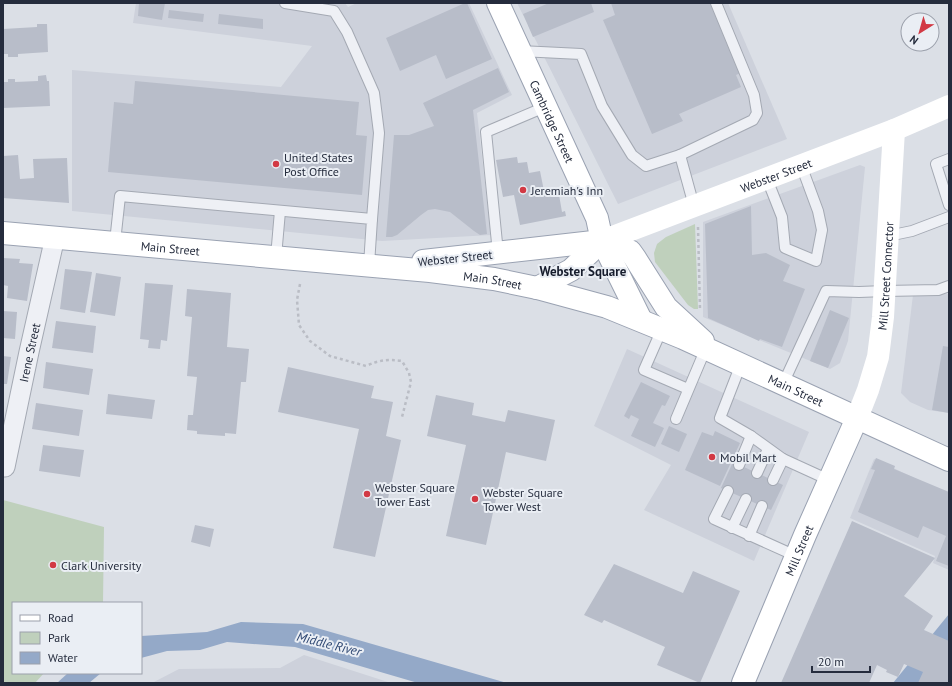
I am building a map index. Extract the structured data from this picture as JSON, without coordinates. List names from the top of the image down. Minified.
{"streets":{"main road":["Cambridge Street","Webster Street","Main Street","Mill Street Connector","Mill Street"],"street":["Irene Street"]},"crossings":[["Cambridge Street","Webster Street"],["Cambridge Street","Main Street"],["Webster Street","Main Street"],["Webster Street","Mill Street Connector"],["Main Street","Mill Street Connector"],["Main Street","Irene Street"],["Main Street","Mill Street"],["Mill Street Connector","Mill Street"]],"districts":["Webster Square"],"water":["Middle River"],"places":["United States Post Office","Jeremiah's Inn","Mobil Mart","Webster Square Tower East","Webster Square Tower West","Clark University"],"legend":["Road","Park","Water"],"scale_bar":"20 m","north":"bottom left"}
